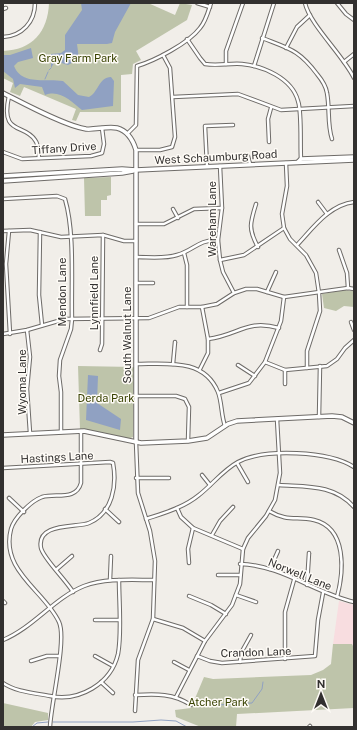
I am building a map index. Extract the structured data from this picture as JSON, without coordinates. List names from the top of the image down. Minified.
{"streets":{"street":["Tiffany Drive","West Schaumburg Road","Wareham Lane","Mendon Lane","Lynnfield Lane","South Walnut Lane","Wyoma Lane","Hastings Lane","Norwell Lane","Crandon Lane"]},"crossings":[["West Schaumburg Road","Wareham Lane"],["West Schaumburg Road","South Walnut Lane"],["Norwell Lane","Crandon Lane"]],"parks":["Gray Farm Park","Derda Park","Atcher Park"],"north":"top"}
